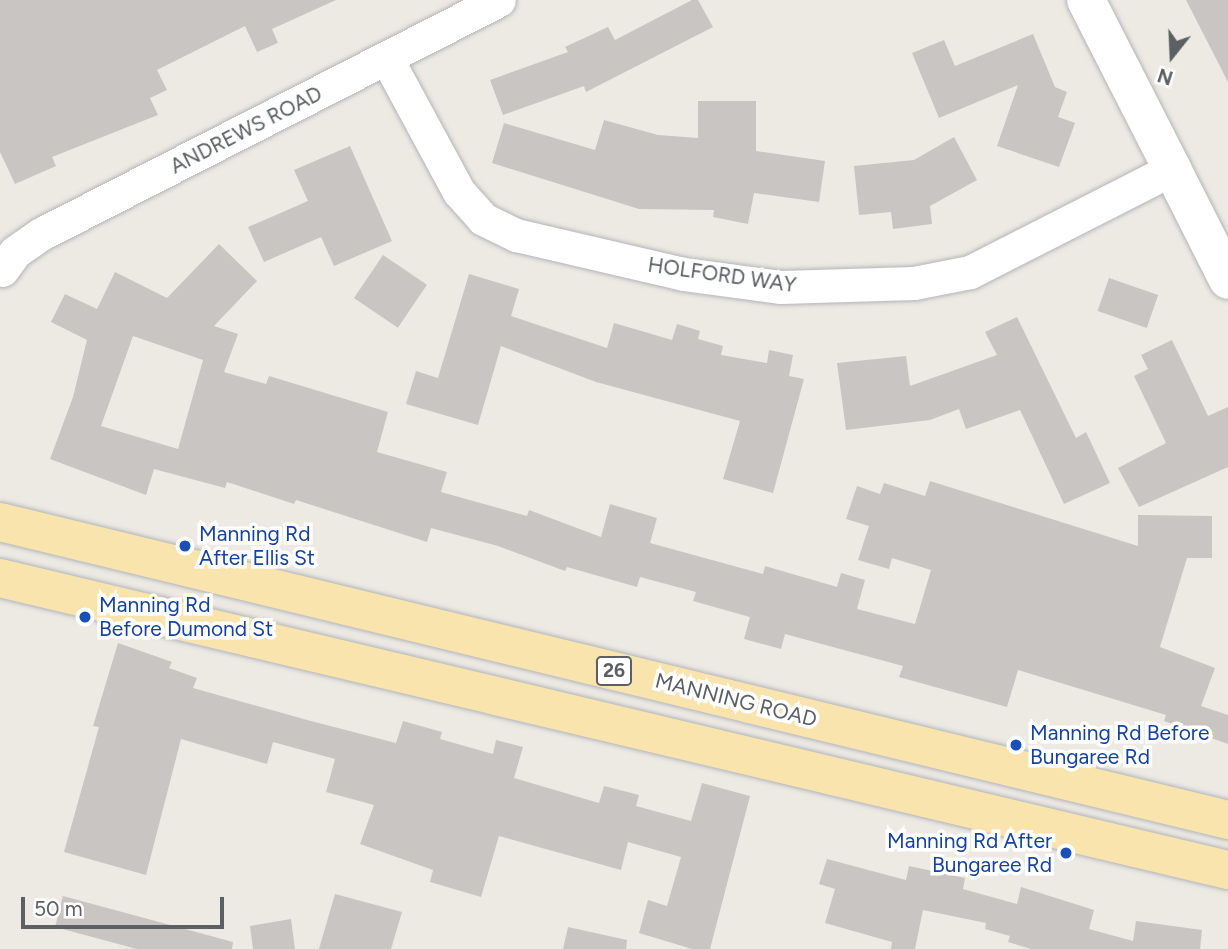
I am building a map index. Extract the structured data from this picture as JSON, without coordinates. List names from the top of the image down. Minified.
{"streets":{"main road":["26","MANNING ROAD"],"street":["ANDREWS ROAD","HOLFORD WAY"]},"crossings":[["ANDREWS ROAD","HOLFORD WAY"]],"places":["Manning Rd After Ellis St","Manning Rd Before Dumond St","Manning Rd Before Bungaree Rd","Manning Rd After Bungaree Rd"],"scale_bar":"50 m","north":"bottom"}
